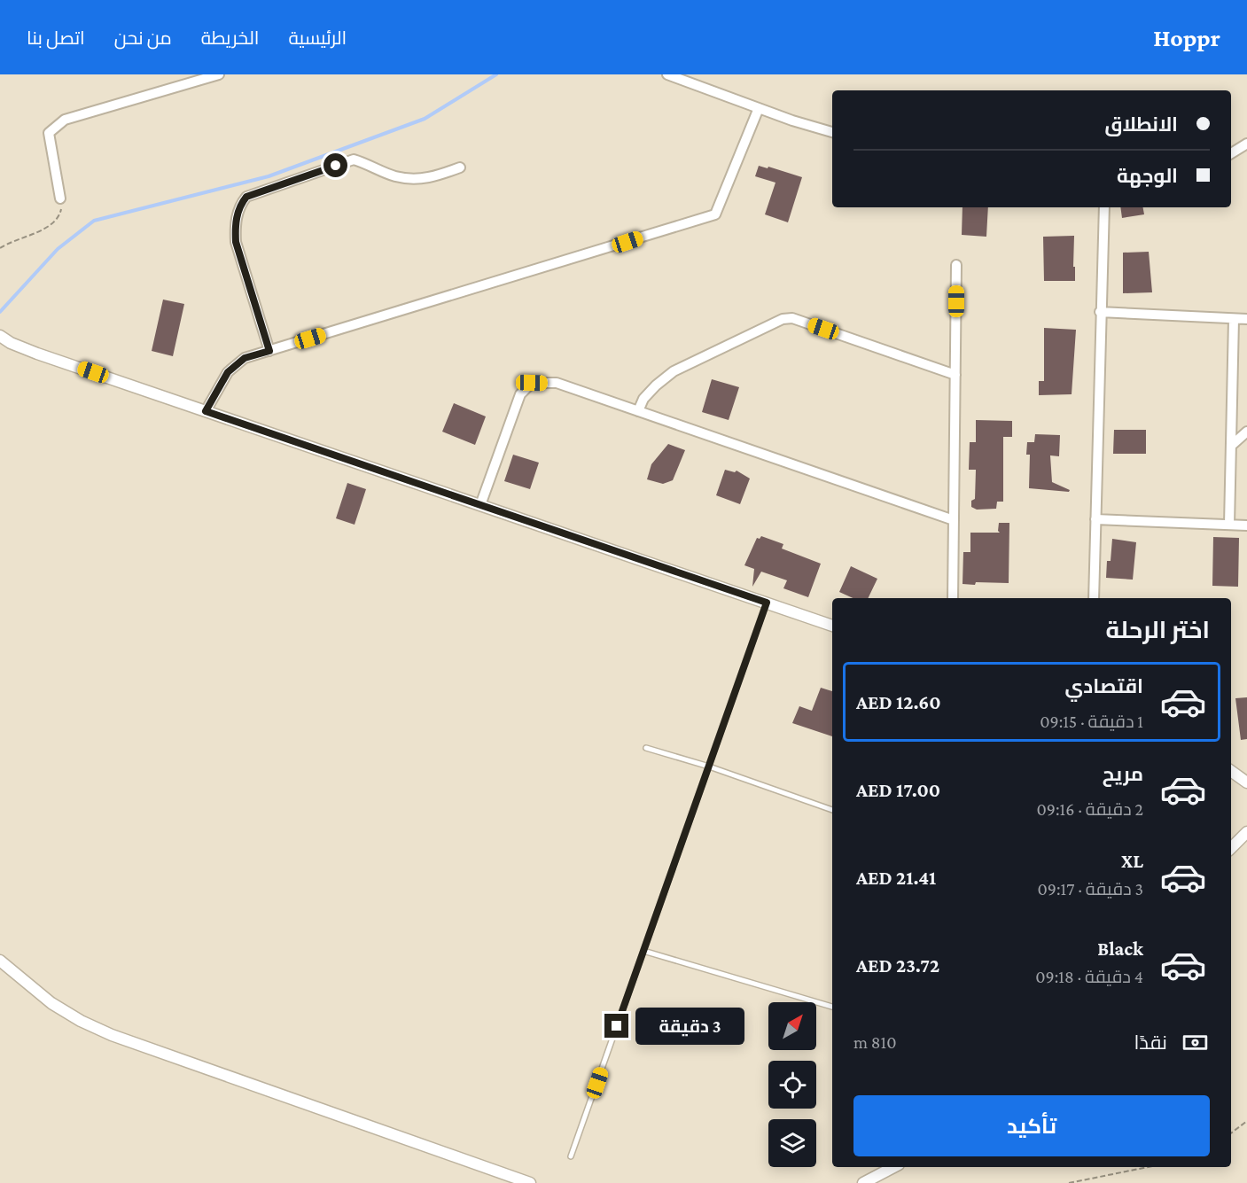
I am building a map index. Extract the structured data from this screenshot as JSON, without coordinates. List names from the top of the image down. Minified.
{"north":"top right","page":{"header":"Hoppr","nav":["الرئيسية","الخريطة","من نحن","اتصل بنا"],"banner":["الانطلاق","الوجهة"],"heading":"اختر الرحلة","list":[{"name":"اقتصادي","note":"1 دقيقة · 09:15","value":"AED 12.60"},{"name":"مريح","note":"2 دقيقة · 09:16","value":"AED 17.00"},{"name":"XL","note":"3 دقيقة · 09:17","value":"AED 21.41"},{"name":"Black","note":"4 دقيقة · 09:18","value":"AED 23.72"}],"bubble":"3 دقيقة","pay":["نقدًا","810 m"],"buttons":"تأكيد"}}
